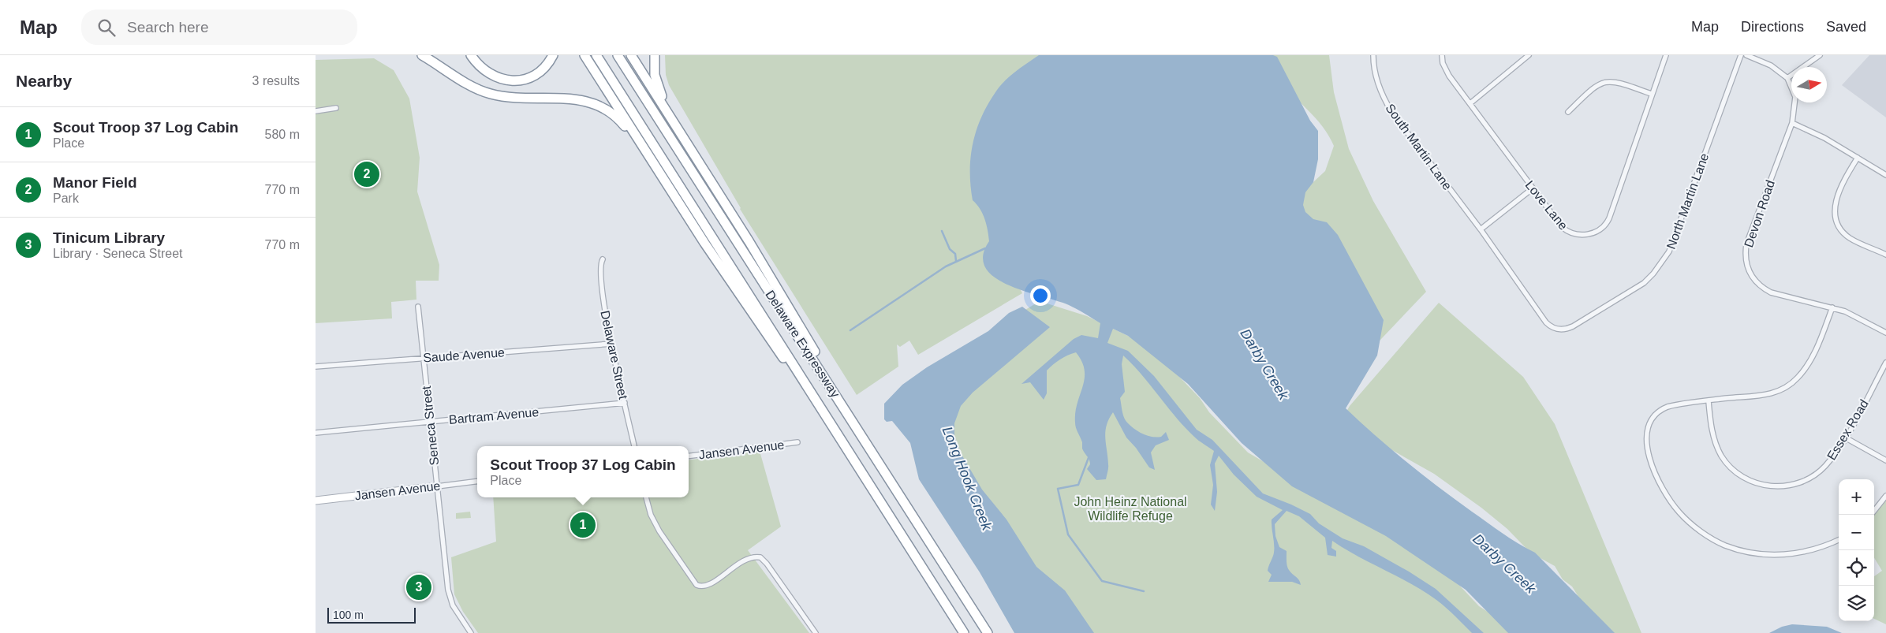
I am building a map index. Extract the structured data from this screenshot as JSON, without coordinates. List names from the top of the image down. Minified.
{"streets":{"highway":["Delaware Expressway"],"street":["South Martin Lane","North Martin Lane","Love Lane","Devon Road","Saude Avenue","Delaware Street","Bartram Avenue","Seneca Street","Essex Road","Jansen Avenue"]},"crossings":[["South Martin Lane","North Martin Lane"],["Saude Avenue","Delaware Street"],["Saude Avenue","Seneca Street"],["Delaware Street","Bartram Avenue"],["Bartram Avenue","Seneca Street"],["Seneca Street","Jansen Avenue"]],"water":["Darby Creek","Long Hook Creek"],"parks":["John Heinz National Wildlife Refuge"],"scale_bar":"100 m","north":"right","page":{"header":"Map","search":"Search here","nav":["Map","Directions","Saved"],"heading":["Nearby","3 results"],"list":[{"mark":"1","name":"Scout Troop 37 Log Cabin","note":"Place","value":"580 m"},{"mark":"2","name":"Manor Field","note":"Park","value":"770 m"},{"mark":"3","name":"Tinicum Library","note":"Library · Seneca Street","value":"770 m"}],"pins":["2","1","3"],"popup":["Scout Troop 37 Log Cabin","Place"],"map_buttons":["+","−"],"scale":"100 m"}}
